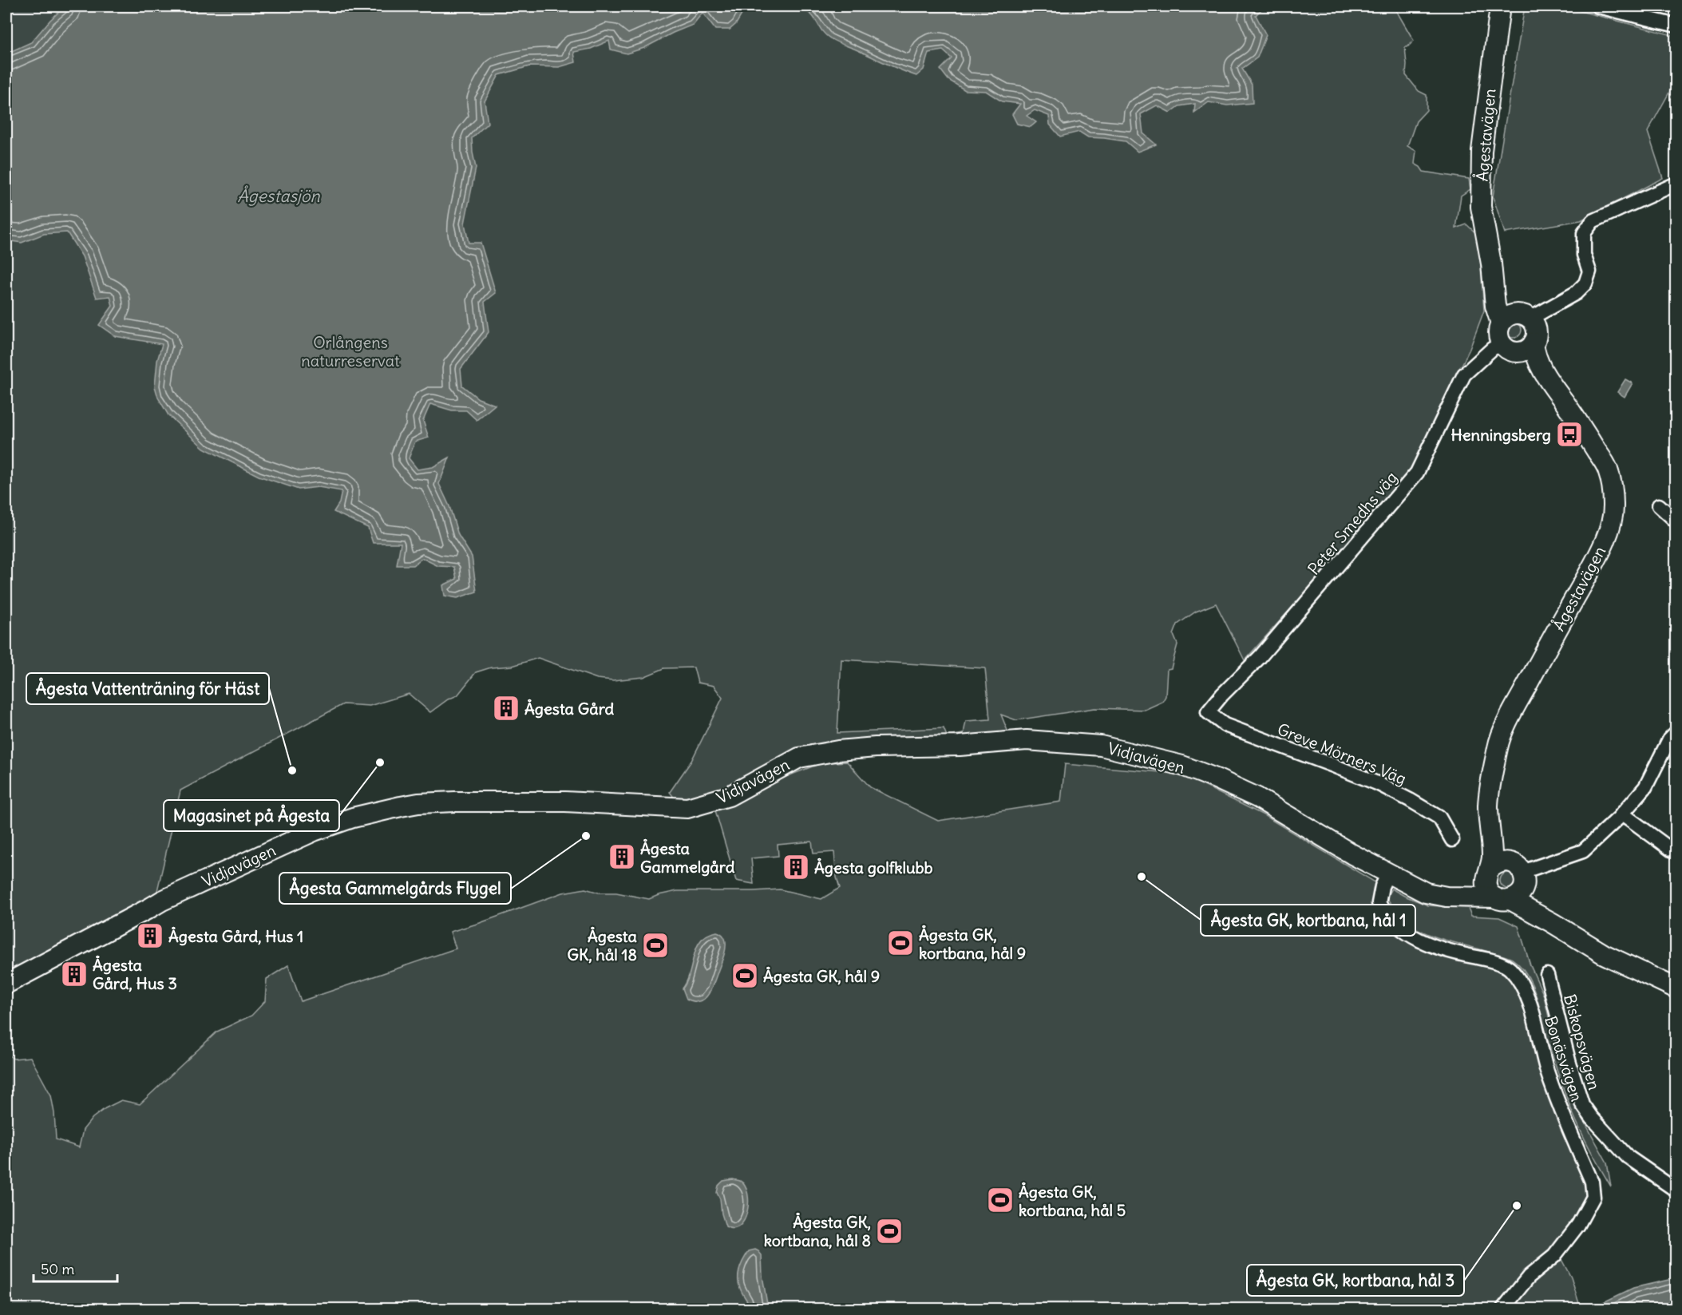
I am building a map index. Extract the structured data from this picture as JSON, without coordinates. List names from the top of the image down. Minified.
{"streets":{"street":["Ågestavägen","Peter Smedhs väg","Greve Mörners Väg","Vidjavägen","Biskopsvägen","Bonäsvägen"]},"crossings":[["Ågestavägen","Peter Smedhs väg"],["Ågestavägen","Vidjavägen"],["Peter Smedhs väg","Greve Mörners Väg"],["Vidjavägen","Bonäsvägen"]],"water":["Ågestasjön"],"parks":["Orlångens naturreservat"],"places":{"bus stop":["Henningsberg"],"building":["Ågesta Gård","Ågesta Gammelgård","Ågesta golfklubb","Ågesta Gård, Hus 1","Ågesta Gård, Hus 3"],"other":["Magasinet på Ågesta","Ågesta Vattenträning för Häst","Ågesta Gammelgårds Flygel","Ågesta GK, kortbana, hål 1","Ågesta GK, kortbana, hål 3"],"sports":["Ågesta GK, kortbana, hål 9","Ågesta GK, hål 18","Ågesta GK, hål 9","Ågesta GK, kortbana, hål 5","Ågesta GK, kortbana, hål 8"]},"scale_bar":"50 m"}
